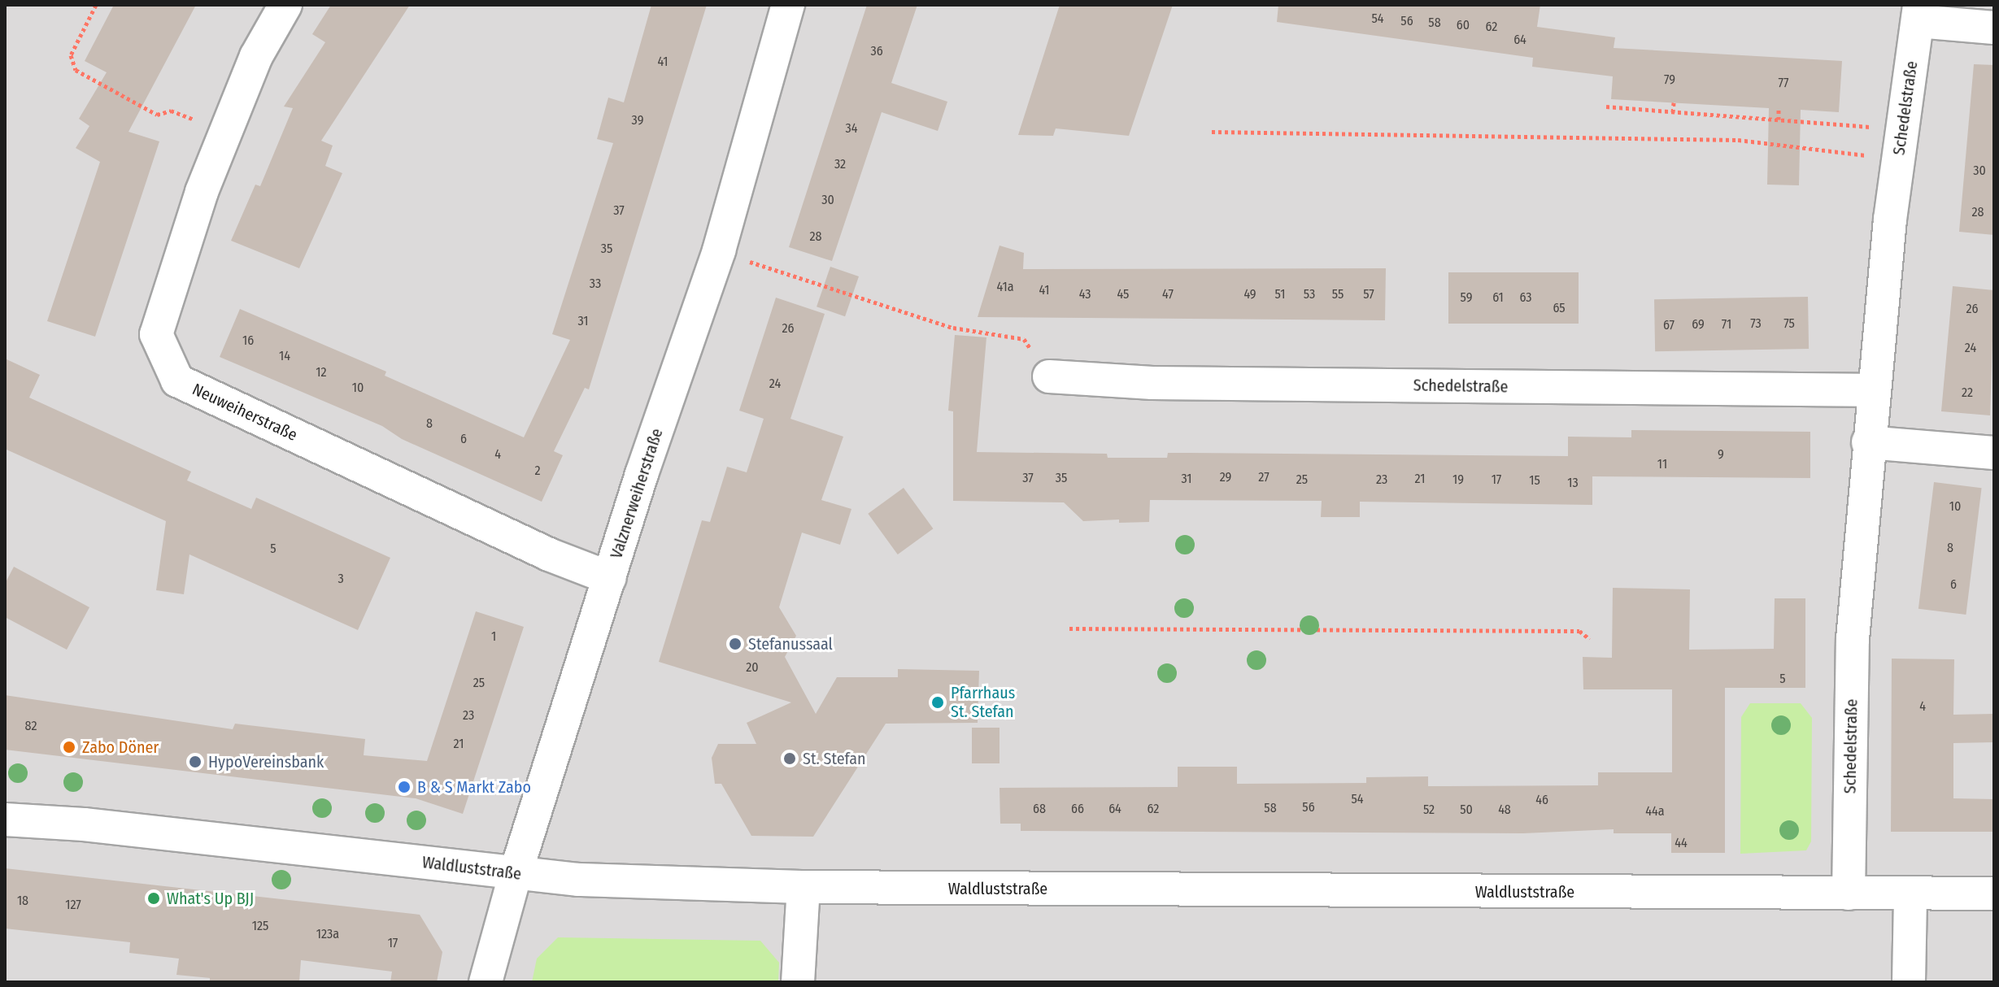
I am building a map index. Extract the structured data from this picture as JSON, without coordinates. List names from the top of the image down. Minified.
{"streets":{"street":["Schedelstraße","Neuweiherstraße","Valznerweiherstraße","Waldluststraße"]},"crossings":[["Schedelstraße","Waldluststraße"],["Neuweiherstraße","Valznerweiherstraße"],["Valznerweiherstraße","Waldluststraße"]],"places":["Stefanussaal","Pfarrhaus St. Stefan","Zabo Döner","St. Stefan","HypoVereinsbank","B & S Markt Zabo","What's Up BJJ"],"house_numbers":["54","56","58","60","62","64","36","41","79","77","39","34","32","30","30","37","28","28","35","33","41a","41","43","45","47","49","51","53","55","57","59","61","63","65","26","31","73","75","69","71","67","26","16","24","14","12","24","10","22","8","6","4","9","11","2","29","27","37","35","31","21","25","23","19","17","15","13","10","8","5","3","6","1","20","5","25","4","23","82","21","54","46","56","58","68","66","64","62","52","50","48","44a","44","18","127","125","123a","17"]}
